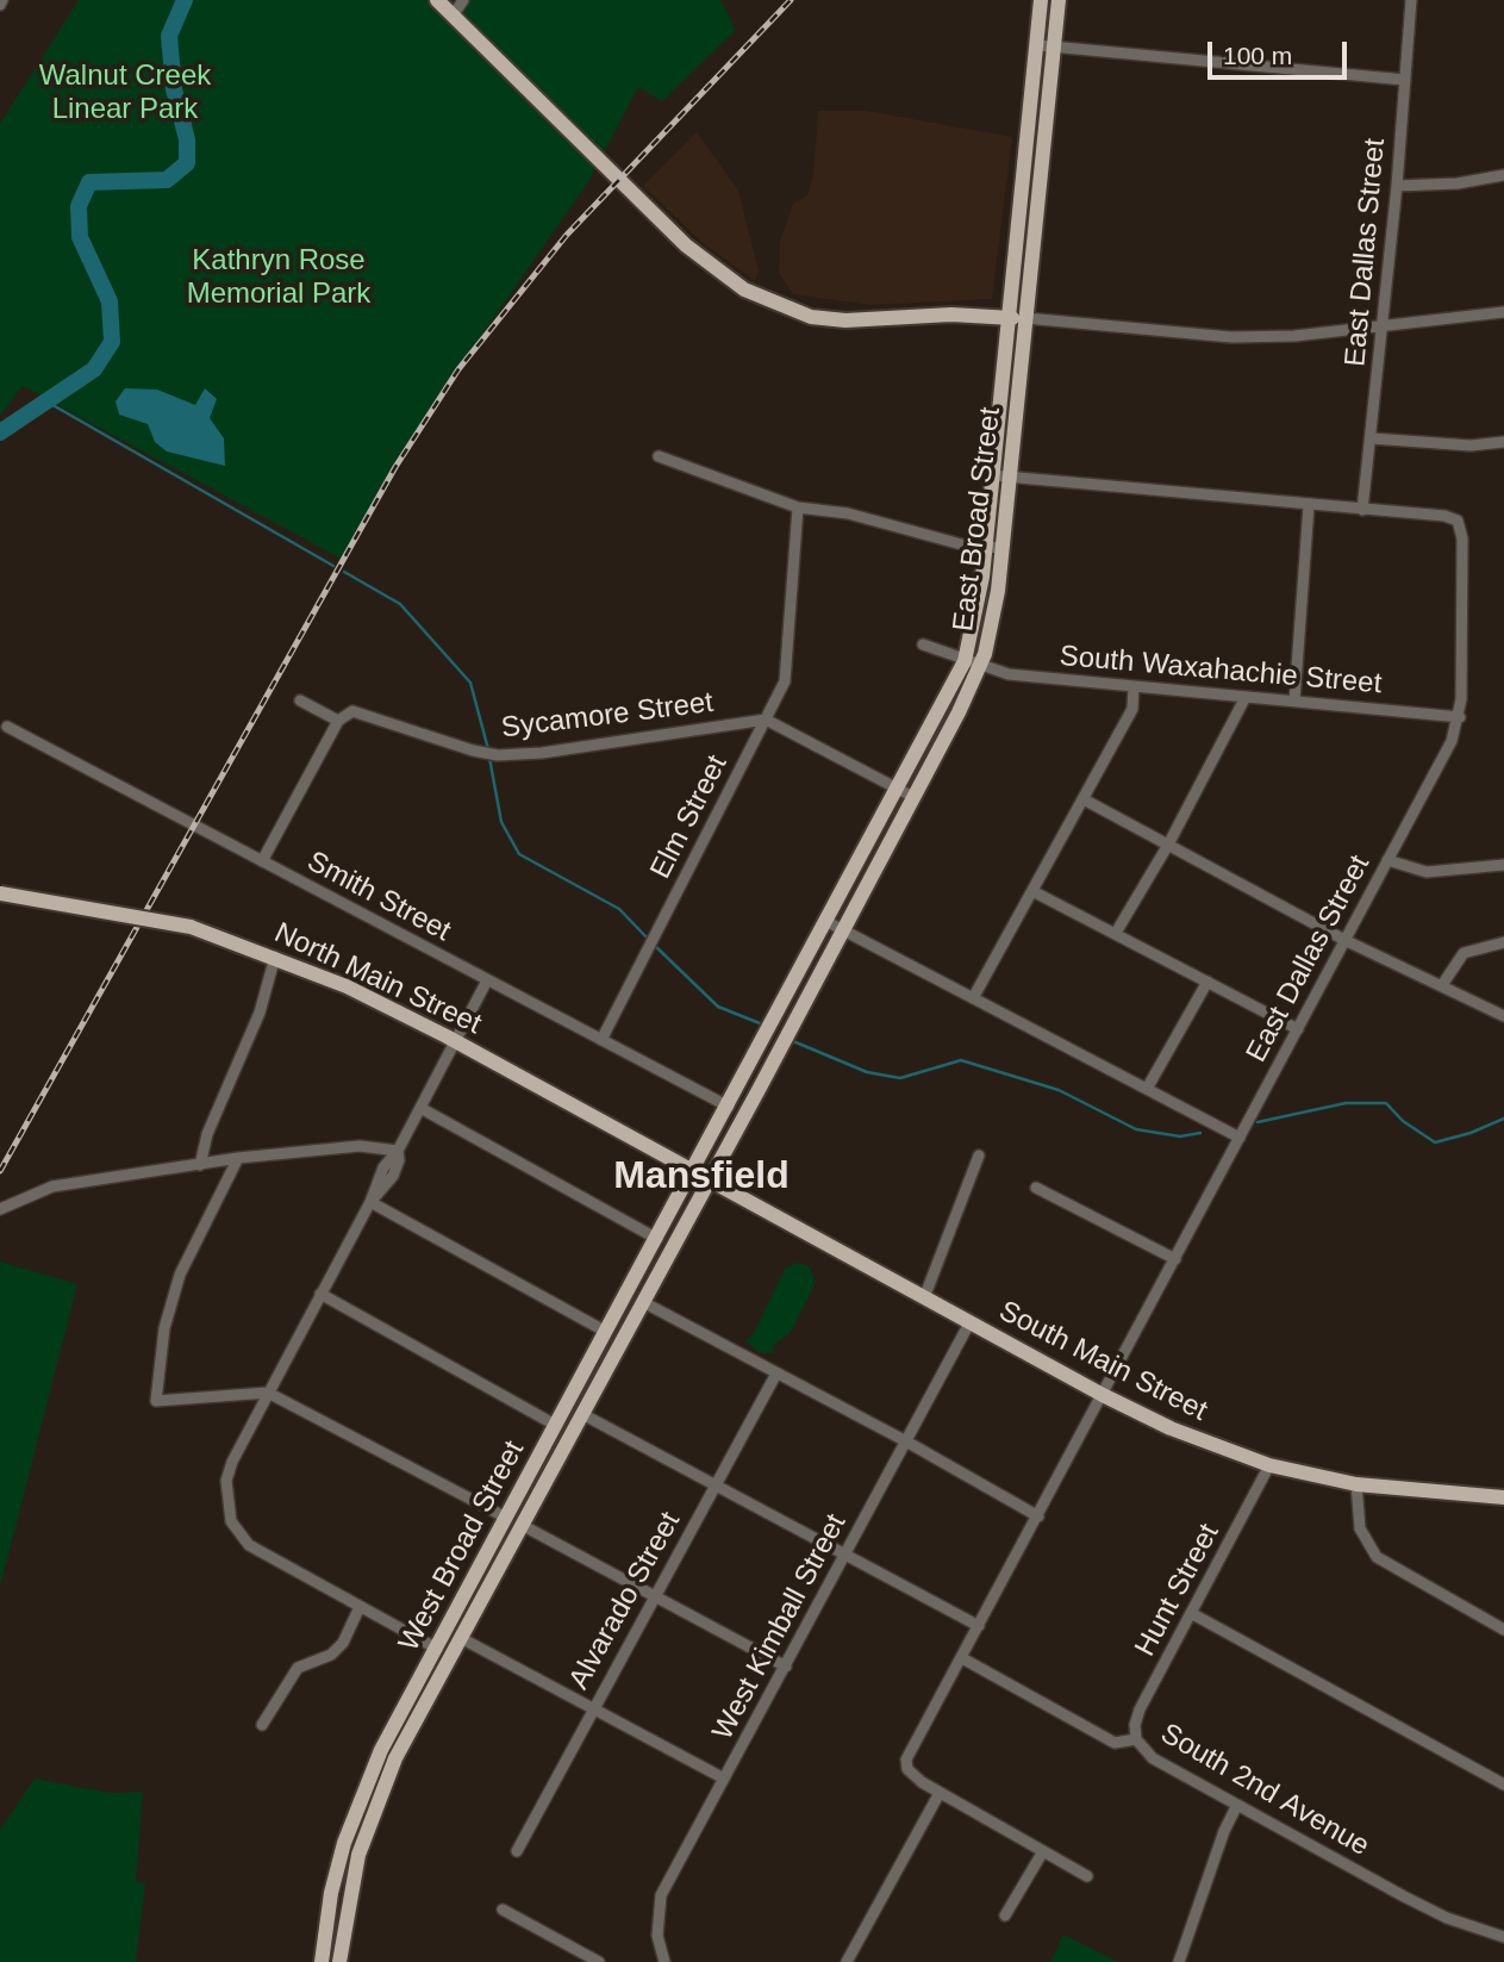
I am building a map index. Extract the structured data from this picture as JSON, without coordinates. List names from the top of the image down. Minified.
{"streets":{"main road":["East Broad Street","North Main Street","South Main Street","West Broad Street"],"street":["East Dallas Street","South Waxahachie Street","Sycamore Street","Elm Street","Smith Street","Hunt Street","Alvarado Street","West Kimball Street","South 2nd Avenue"]},"crossings":[["East Dallas Street","South Waxahachie Street"],["East Dallas Street","South Main Street"],["East Dallas Street","South 2nd Avenue"],["East Broad Street","South Waxahachie Street"],["East Broad Street","Smith Street"],["East Broad Street","North Main Street"],["East Broad Street","South Main Street"],["East Broad Street","West Broad Street"],["Sycamore Street","Elm Street"],["Elm Street","Smith Street"],["North Main Street","South Main Street"],["North Main Street","West Broad Street"],["South Main Street","West Broad Street"],["South Main Street","Hunt Street"],["South Main Street","West Kimball Street"],["Hunt Street","South 2nd Avenue"]],"districts":["Mansfield"],"parks":["Walnut Creek Linear Park","Kathryn Rose Memorial Park"],"scale_bar":"100 m"}
